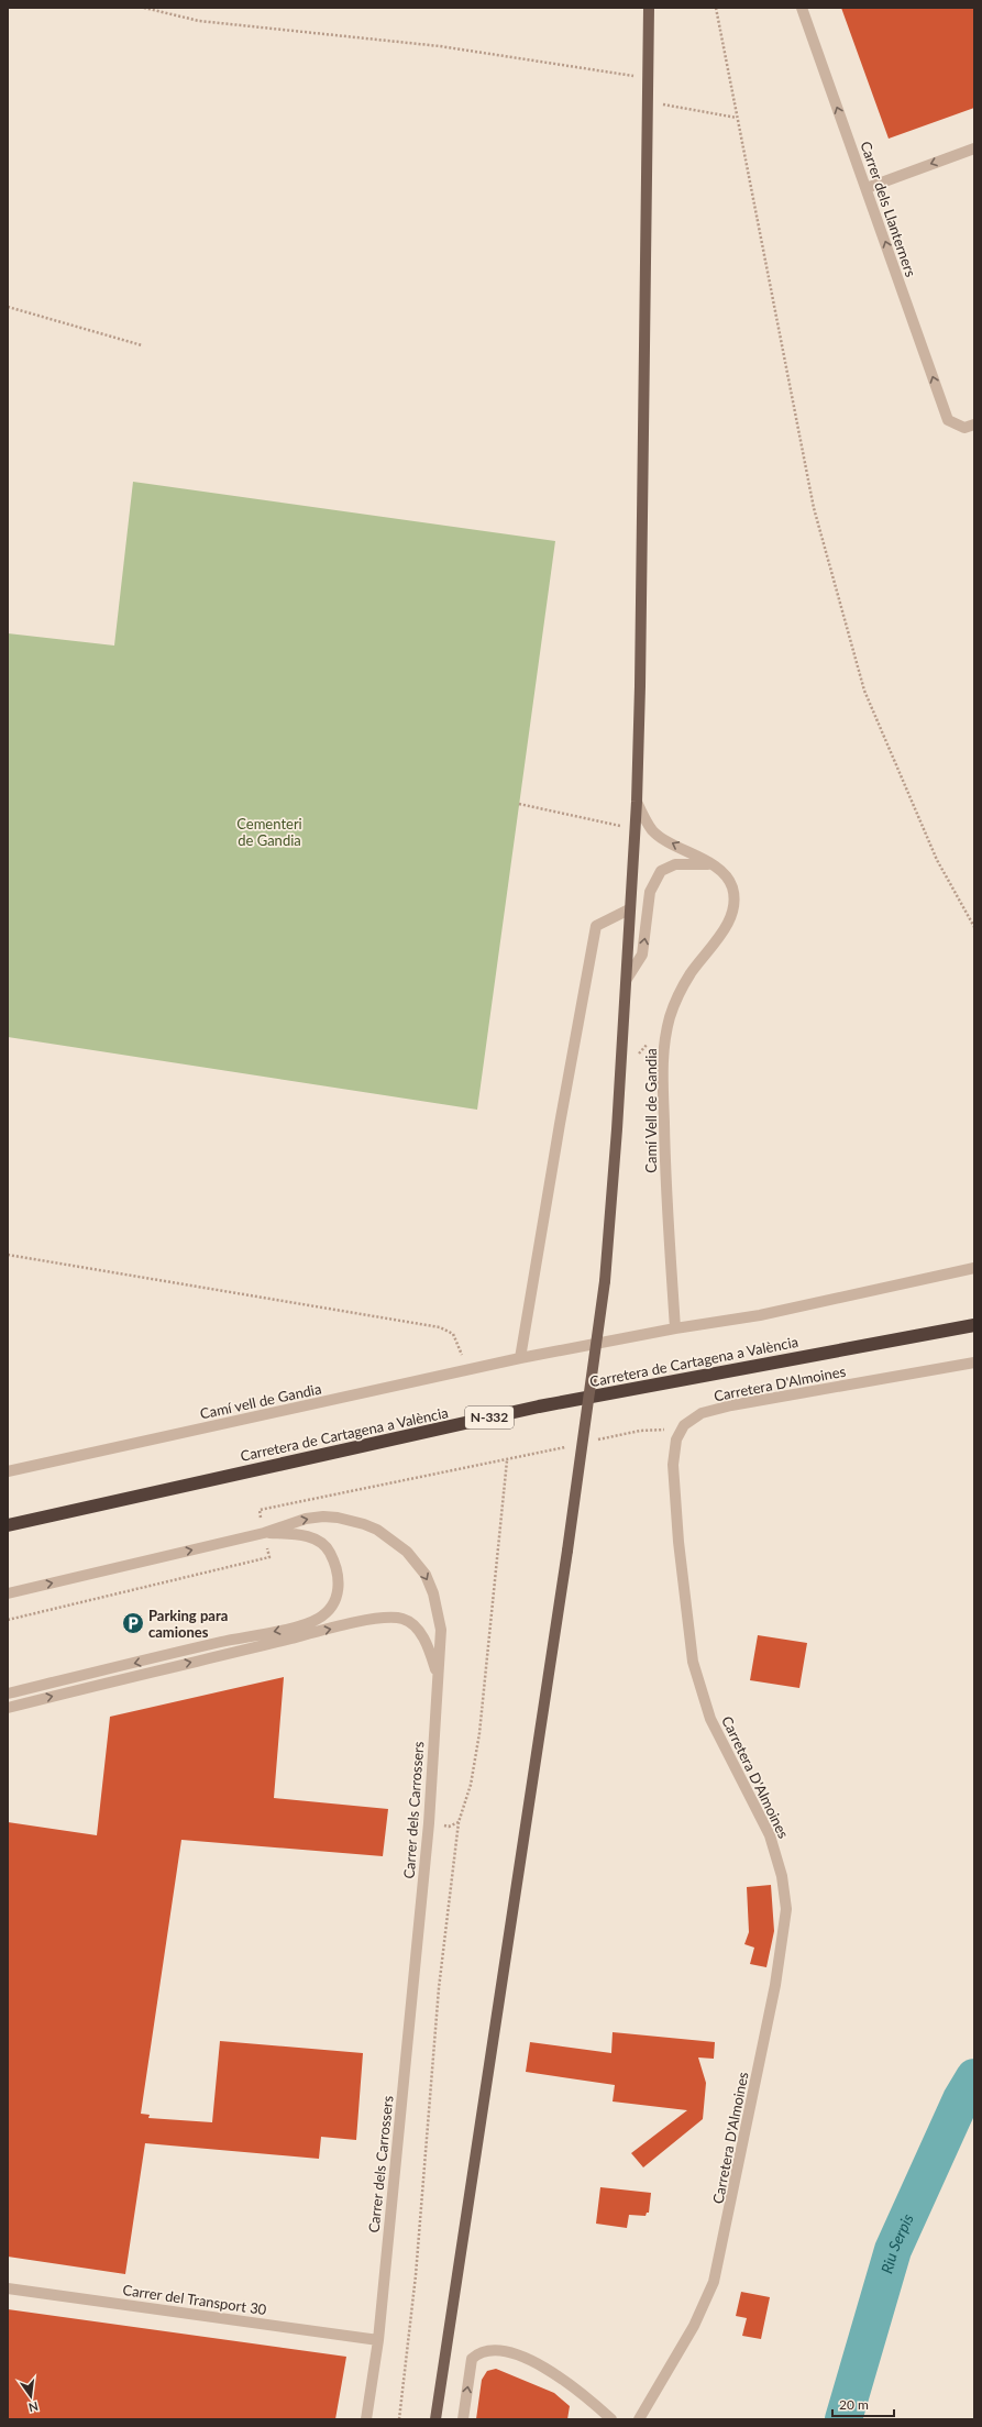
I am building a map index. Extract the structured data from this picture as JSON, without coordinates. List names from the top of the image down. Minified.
{"streets":{"highway":["Carretera de Cartagena a València","N-332"],"street":["Carrer dels Llanterners","Camí Vell de Gandia","Carretera D'Almoines","Camí vell de Gandia","Carrer dels Carrossers","Carrer del Transport 30"]},"crossings":[["Camí Vell de Gandia","Camí vell de Gandia"],["Carrer dels Carrossers","Carrer del Transport 30"]],"one_way":["Carrer dels Llanterners","Carrer dels Carrossers"],"water":["Riu Serpis"],"parks":["Cementeri de Gandia"],"places":{"parking":["Parking para camiones"]},"scale_bar":"20 m","north":"bottom"}
